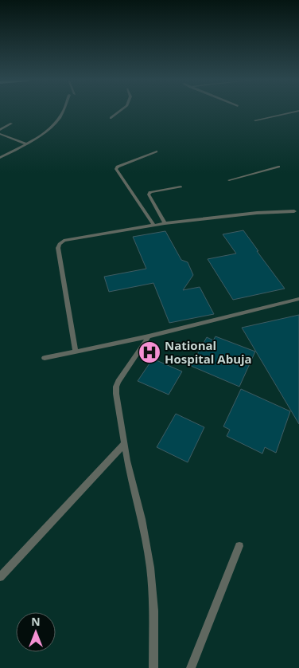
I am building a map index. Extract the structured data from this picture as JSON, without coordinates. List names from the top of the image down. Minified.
{"places":{"hospital":["National Hospital Abuja"]},"north":"top"}
